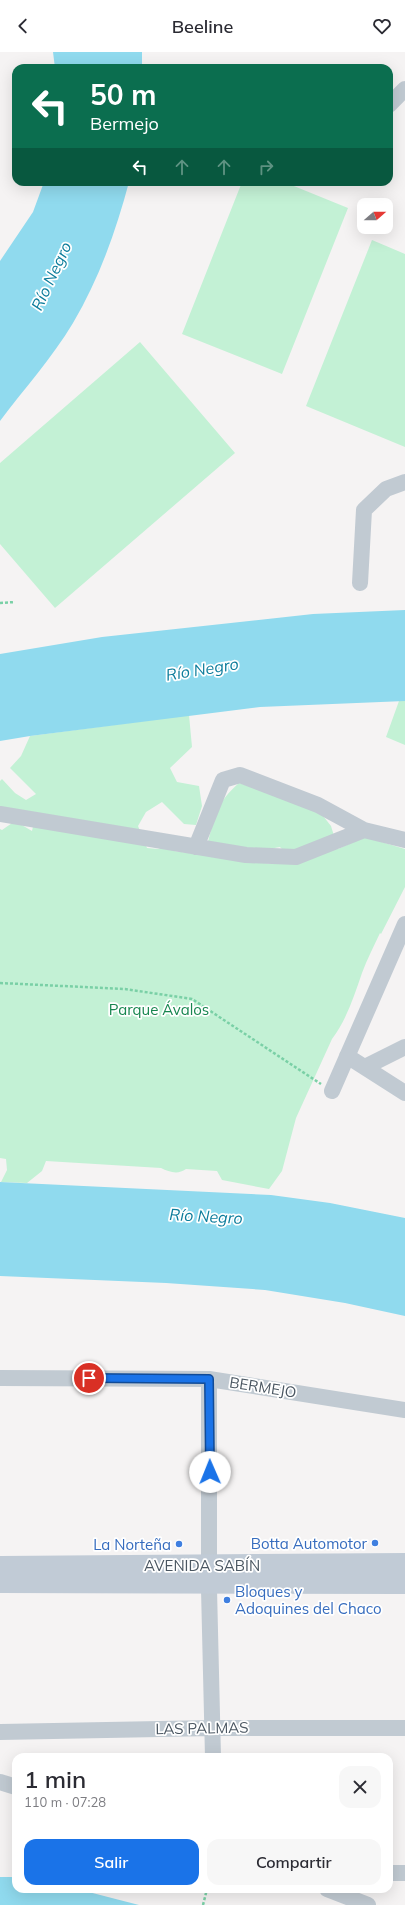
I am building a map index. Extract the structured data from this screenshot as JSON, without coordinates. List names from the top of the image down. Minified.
{"streets":{"main road":["AVENIDA SABÍN"],"street":["BERMEJO","LAS PALMAS"]},"water":["Río Negro"],"parks":["Parque Ávalos"],"places":["Botta Automotor","La Norteña","Bloques y Adoquines del Chaco"],"north":"right","page":{"header":"Beeline","turn":["50 m","Bermejo"],"heading":["1 min","110 m · 07:28"],"buttons":["Salir","Compartir"]}}
